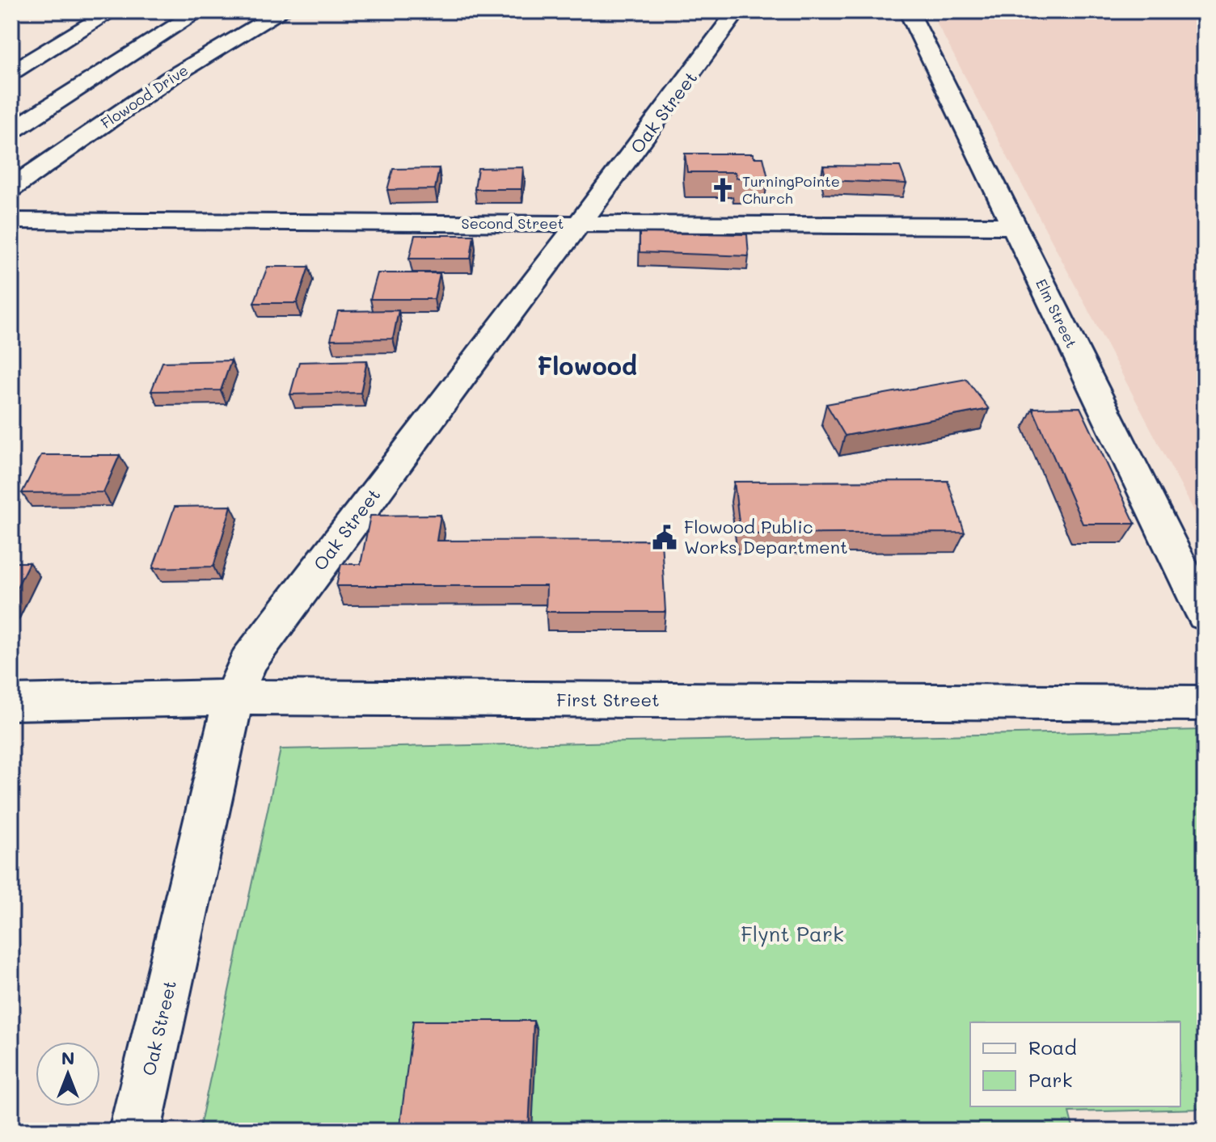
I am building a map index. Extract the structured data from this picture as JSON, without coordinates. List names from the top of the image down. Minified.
{"streets":{"street":["Flowood Drive","Oak Street","Second Street","Elm Street","First Street"]},"crossings":[["Oak Street","Second Street"],["Oak Street","First Street"],["Second Street","Elm Street"]],"districts":["Flowood"],"parks":["Flynt Park"],"places":{"church":["TurningPointe Church"],"public building":["Flowood Public Works Department"]},"legend":["Road","Park"],"north":"top"}
